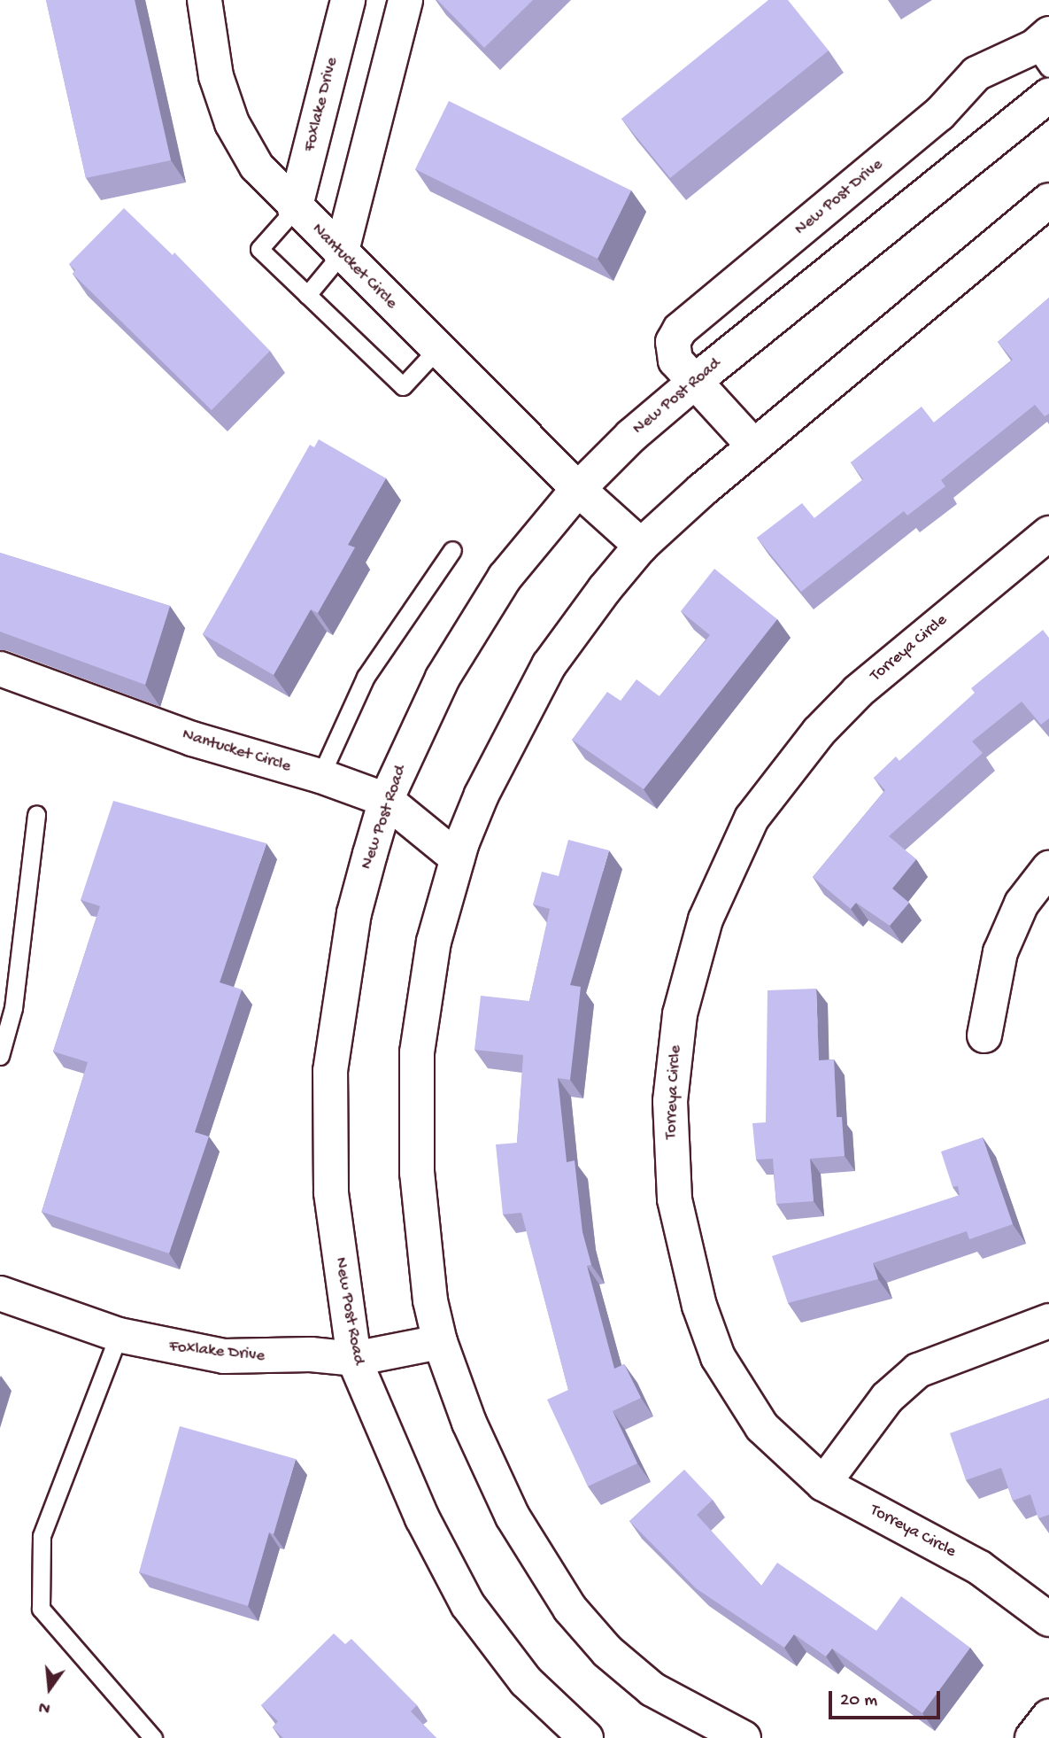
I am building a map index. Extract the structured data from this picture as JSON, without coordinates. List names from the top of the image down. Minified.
{"streets":{"street":["Foxlake Drive","New Post Drive","Nantucket Circle","New Post Road","Torreya Circle"]},"crossings":[["Foxlake Drive","Nantucket Circle"],["Foxlake Drive","New Post Road"],["New Post Drive","New Post Road"],["Nantucket Circle","New Post Road"]],"scale_bar":"20 m","north":"bottom"}
